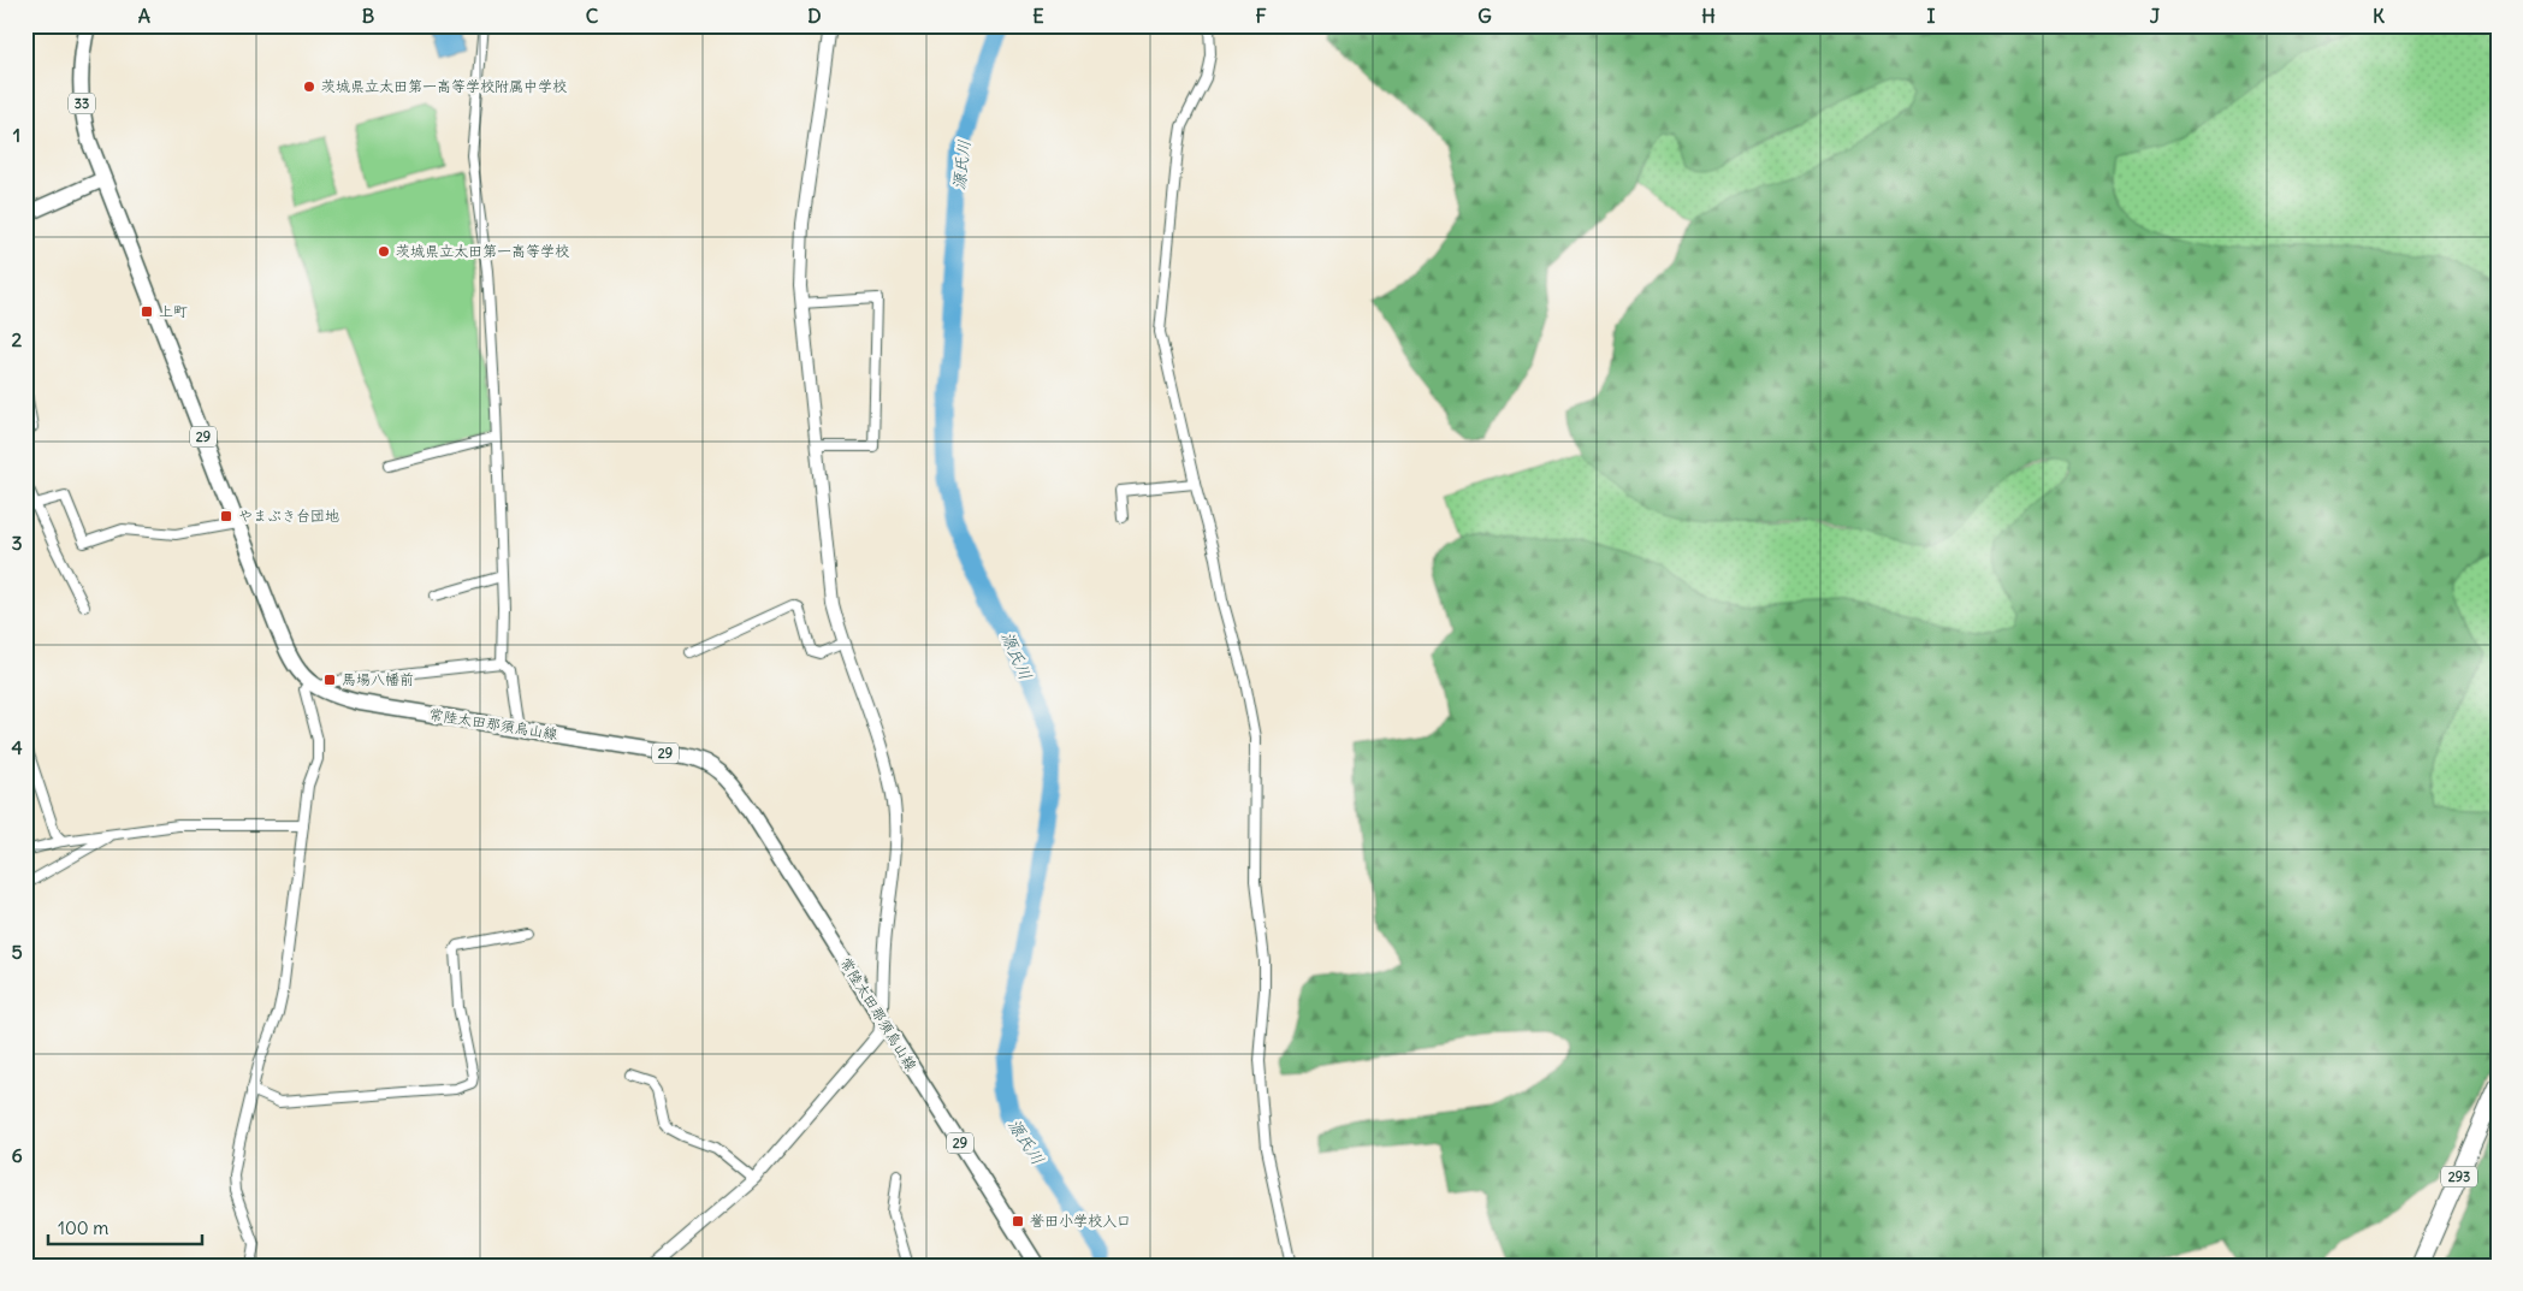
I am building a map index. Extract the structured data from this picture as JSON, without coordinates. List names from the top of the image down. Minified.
{"streets":{"highway":["293"],"main road":["33","29","常陸太田那須烏山線"]},"crossings":[["33","常陸太田那須烏山線"]],"water":["源氏川"],"places":{"other":["茨城県立太田第一高等学校附属中学校","茨城県立太田第一高等学校"],"transit":["上町","やまぶき台団地","馬場八幡前","誉田小学校入口"]},"scale_bar":"100 m","grid":{"columns":["A","B","C","D","E","F","G","H","I","J","K"],"rows":["1","2","3","4","5","6"]}}
